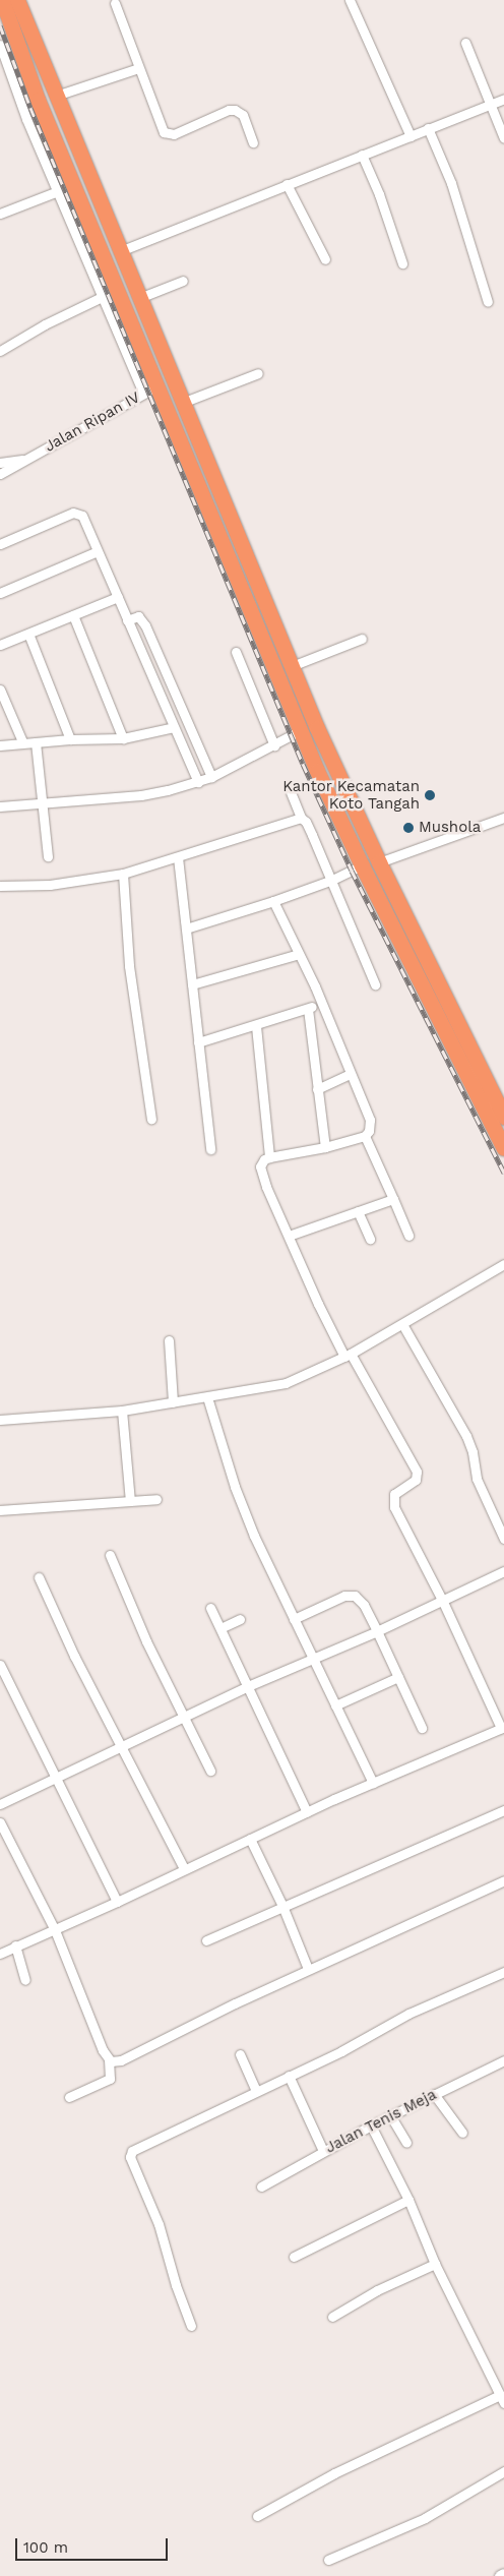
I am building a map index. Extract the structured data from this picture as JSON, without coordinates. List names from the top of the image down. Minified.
{"streets":{"street":["Jalan Ripan IV","Jalan Tenis Meja"]},"places":["Kantor Kecamatan Koto Tangah","Mushola"],"scale_bar":"100 m"}
